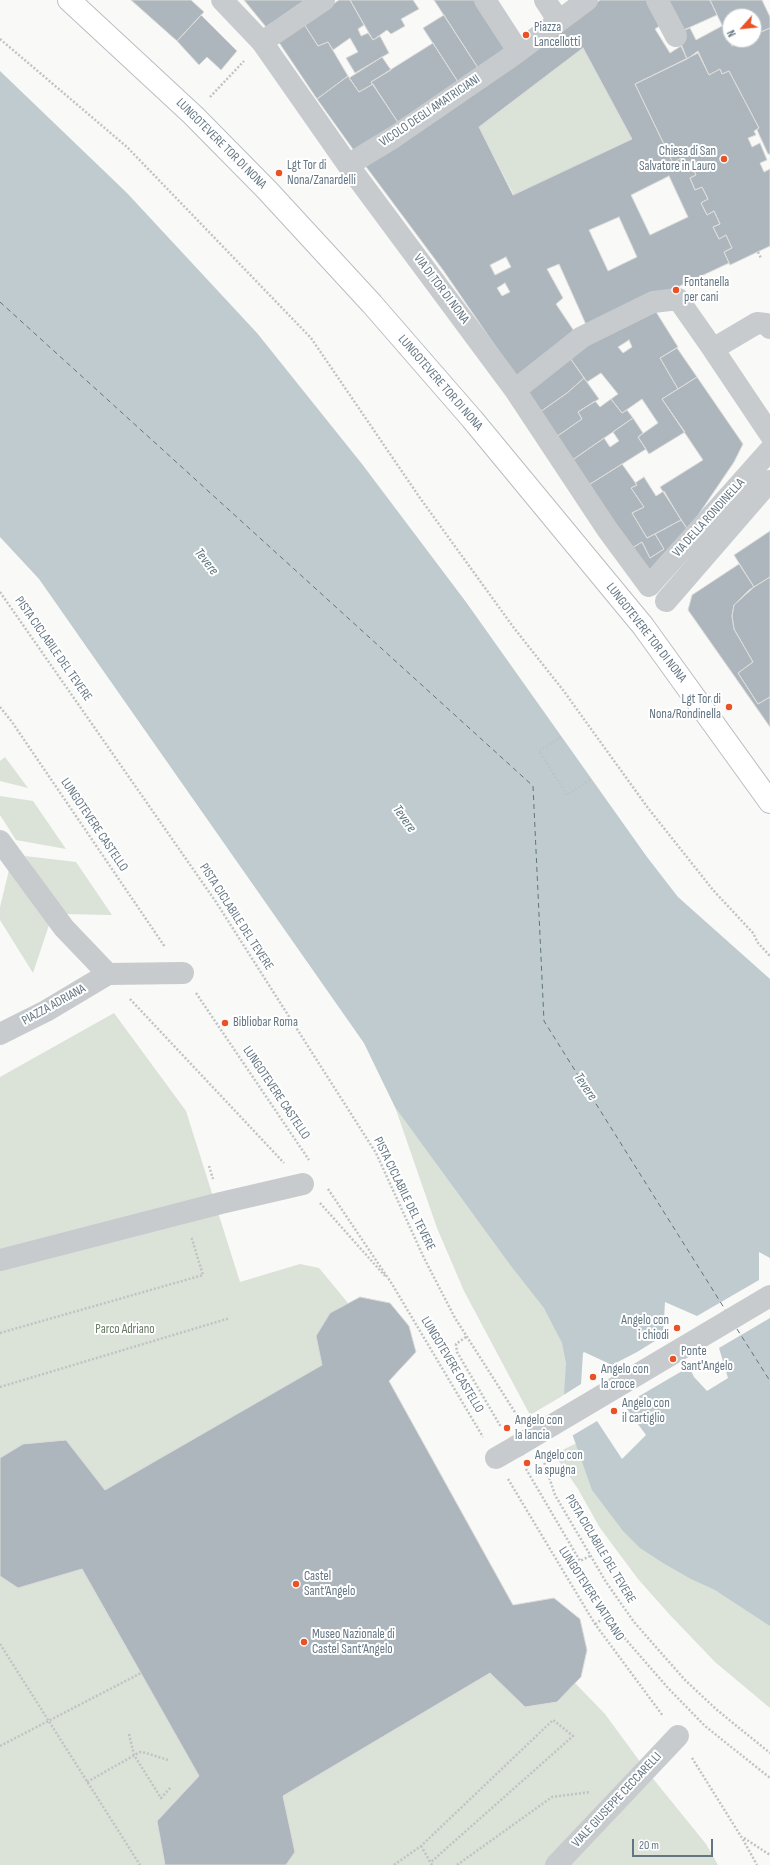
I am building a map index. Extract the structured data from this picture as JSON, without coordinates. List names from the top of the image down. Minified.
{"streets":{"main road":["LUNGOTEVERE TOR DI NONA"],"street":["VICOLO DEGLI AMATRICIANI","VIA DI TOR DI NONA","VIA DELLA RONDINELLA","PIAZZA ADRIANA","VIALE GIUSEPPE CECCARELLI"],"path":["PISTA CICLABILE DEL TEVERE","LUNGOTEVERE CASTELLO","LUNGOTEVERE VATICANO"]},"crossings":[["VICOLO DEGLI AMATRICIANI","VIA DI TOR DI NONA"],["VIA DI TOR DI NONA","VIA DELLA RONDINELLA"],["LUNGOTEVERE CASTELLO","LUNGOTEVERE VATICANO"],["LUNGOTEVERE VATICANO","VIALE GIUSEPPE CECCARELLI"]],"water":["Tevere"],"parks":["Parco Adriano"],"places":["Piazza Lancellotti","Chiesa di San Salvatore in Lauro","Lgt Tor di Nona/Zanardelli","Fontanella per cani","Lgt Tor di Nona/Rondinella","Bibliobar Roma","Angelo con i chiodi","Ponte Sant'Angelo","Angelo con la croce","Angelo con il cartiglio","Angelo con la lancia","Angelo con la spugna","Castel Sant’Angelo","Museo Nazionale di Castel Sant’Angelo"],"scale_bar":"20 m","north":"bottom left"}
